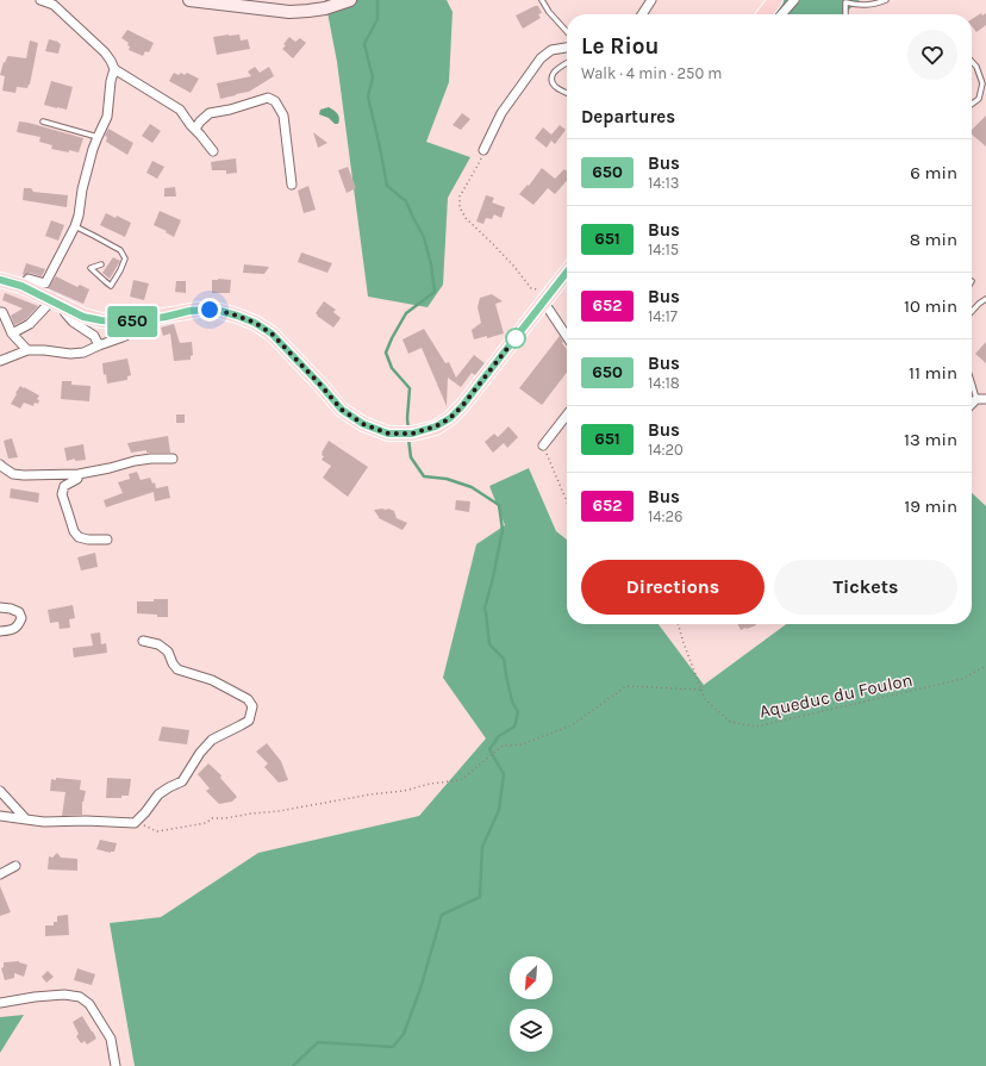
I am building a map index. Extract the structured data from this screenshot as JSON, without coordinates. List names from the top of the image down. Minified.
{"streets":{"path":["Aqueduc du Foulon"]},"lines":["bus line 650"],"north":"bottom left","page":{"on_map":"650","heading":[["Le Riou","Walk · 4 min · 250 m"],"Departures"],"list":[{"mark":"650","name":"Bus","note":"14:13","value":"6 min"},{"mark":"651","name":"Bus","note":"14:15","value":"8 min"},{"mark":"652","name":"Bus","note":"14:17","value":"10 min"},{"mark":"650","name":"Bus","note":"14:18","value":"11 min"},{"mark":"651","name":"Bus","note":"14:20","value":"13 min"},{"mark":"652","name":"Bus","note":"14:26","value":"19 min"}],"buttons":["Directions","Tickets"]}}
